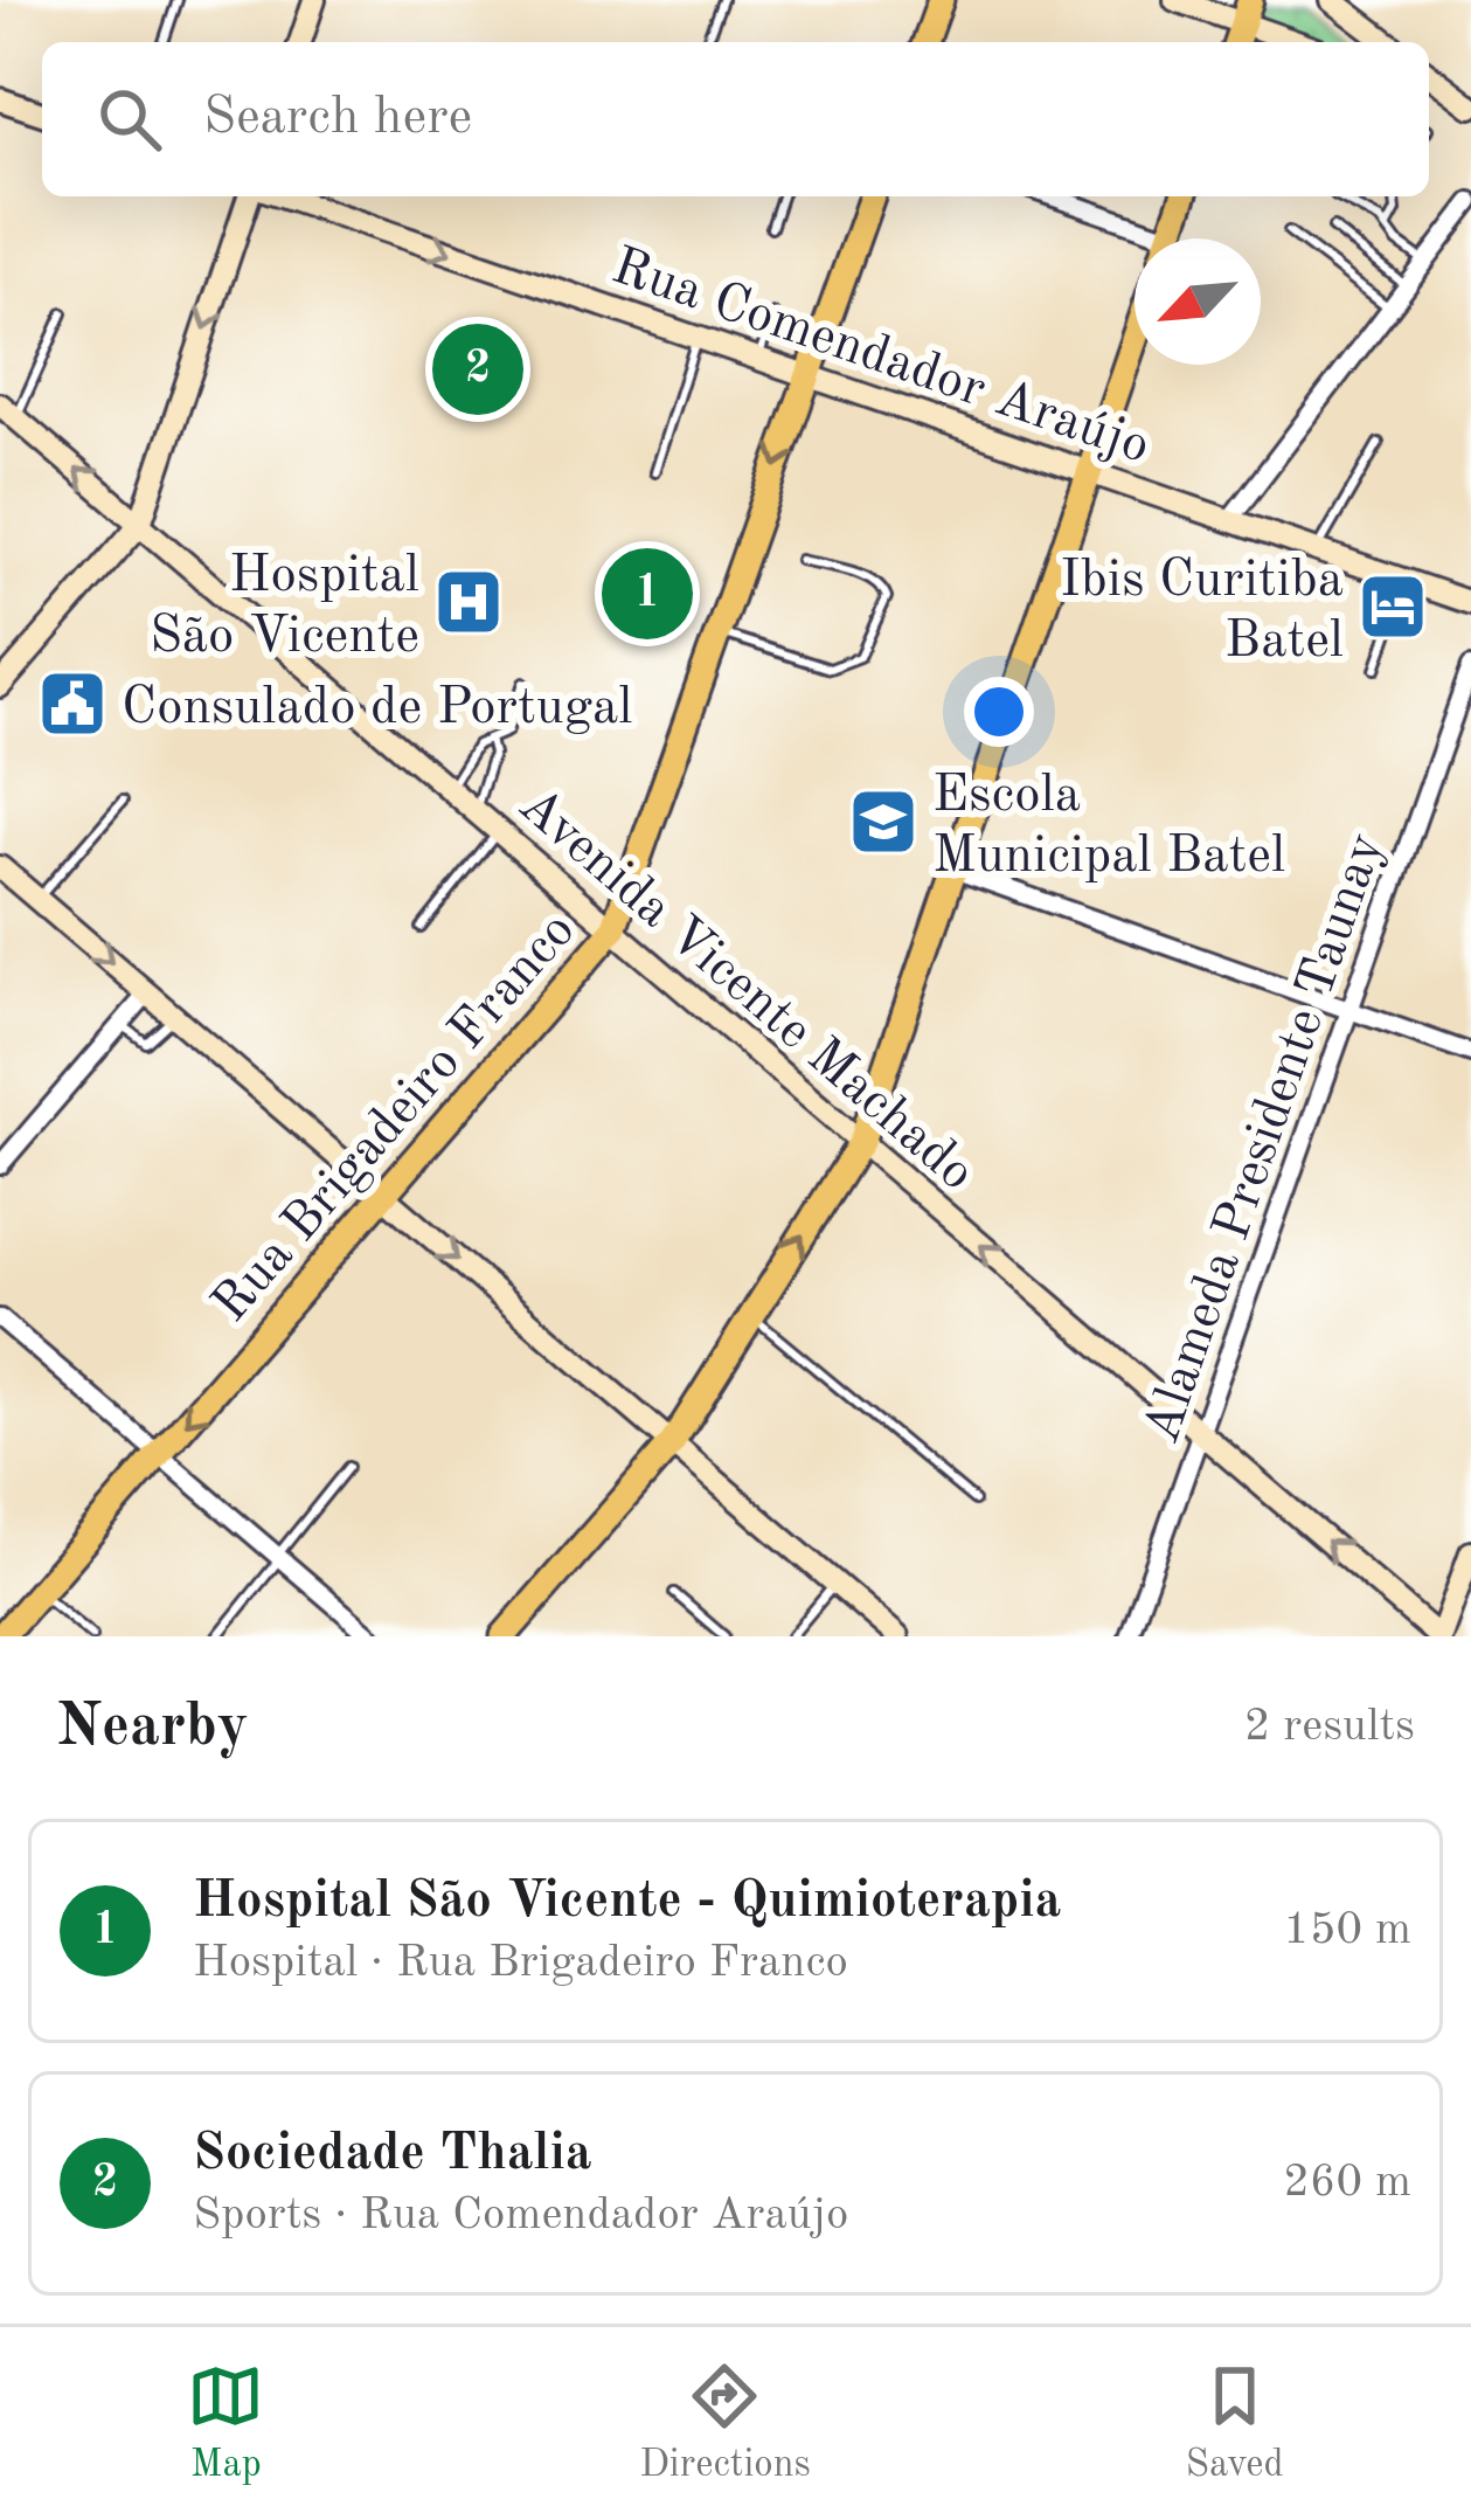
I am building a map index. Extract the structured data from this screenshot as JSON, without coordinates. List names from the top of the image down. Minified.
{"streets":{"main road":["Rua Brigadeiro Franco"],"street":["Rua Comendador Araújo","Avenida Vicente Machado","Alameda Presidente Taunay"]},"crossings":[["Rua Comendador Araújo","Rua Brigadeiro Franco"],["Avenida Vicente Machado","Rua Brigadeiro Franco"],["Avenida Vicente Machado","Alameda Presidente Taunay"]],"one_way":["Avenida Vicente Machado","Rua Brigadeiro Franco"],"places":{"hospital":["Hospital São Vicente"],"hotel":["Ibis Curitiba Batel"],"public building":["Consulado de Portugal"],"school or university":["Escola Municipal Batel"]},"north":"bottom left","page":{"search":"Search here","pins":["2","1"],"heading":["Nearby","2 results"],"list":[{"mark":"1","name":"Hospital São Vicente - Quimioterapia","note":"Hospital · Rua Brigadeiro Franco","value":"150 m"},{"mark":"2","name":"Sociedade Thalia","note":"Sports · Rua Comendador Araújo","value":"260 m"}],"nav":["Map","Directions","Saved"]}}
